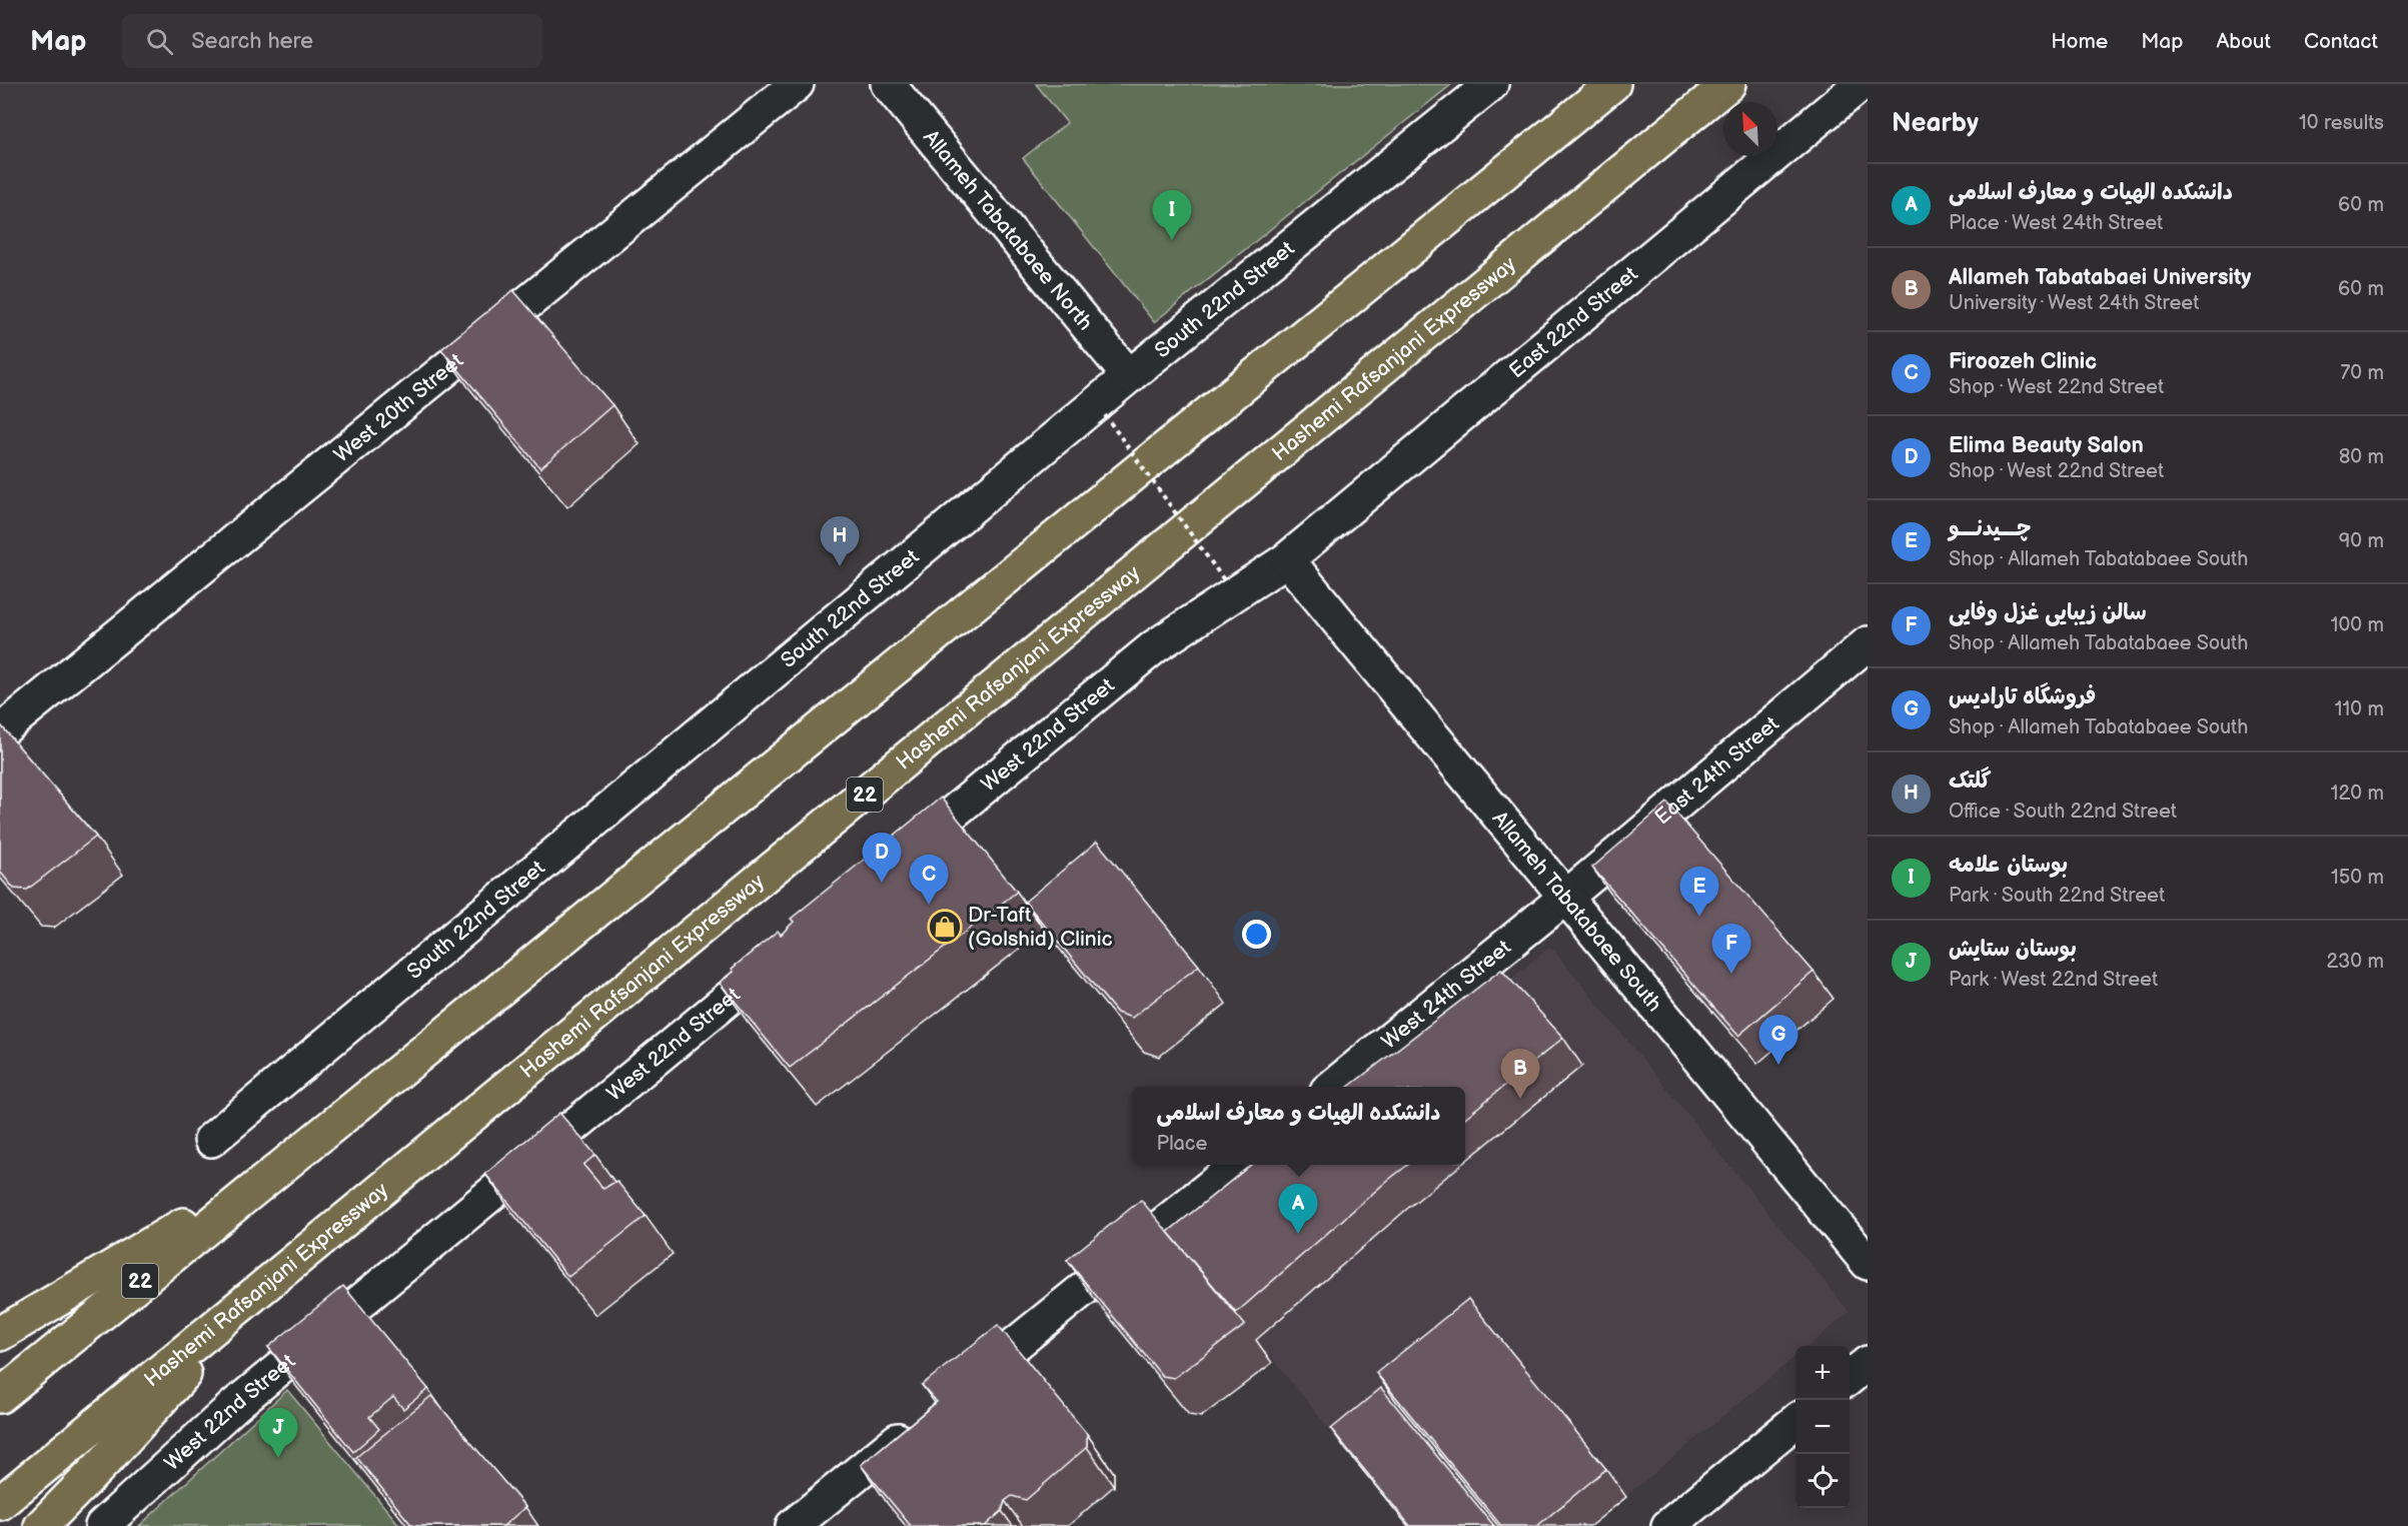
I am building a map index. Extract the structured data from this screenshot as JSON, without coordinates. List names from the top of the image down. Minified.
{"streets":{"highway":["Hashemi Rafsanjani Expressway","22"],"street":["Allameh Tabatabaee North","South 22nd Street","East 22nd Street","West 20th Street","West 22nd Street","East 24th Street","Allameh Tabatabaee South","West 24th Street"]},"crossings":[["Allameh Tabatabaee North","South 22nd Street"],["East 22nd Street","West 22nd Street"],["East 22nd Street","Allameh Tabatabaee South"],["West 22nd Street","Allameh Tabatabaee South"],["East 24th Street","Allameh Tabatabaee South"],["East 24th Street","West 24th Street"],["Allameh Tabatabaee South","West 24th Street"]],"places":{"shop":["Dr-Taft (Golshid) Clinic"]},"north":"top left","page":{"header":"Map","search":"Search here","nav":["Home","Map","About","Contact"],"heading":["Nearby","10 results"],"list":[{"mark":"A","name":"دانشکده الهیات و معارف اسلامی","note":"Place · West 24th Street","value":"60 m"},{"mark":"B","name":"Allameh Tabatabaei University","note":"University · West 24th Street","value":"60 m"},{"mark":"C","name":"Firoozeh Clinic","note":"Shop · West 22nd Street","value":"70 m"},{"mark":"D","name":"Elima Beauty Salon","note":"Shop · West 22nd Street","value":"80 m"},{"mark":"E","name":"چـــیدنـــو","note":"Shop · Allameh Tabatabaee South","value":"90 m"},{"mark":"F","name":"سالن زیبایی غزل وفایی","note":"Shop · Allameh Tabatabaee South","value":"100 m"},{"mark":"G","name":"فروشگاه تارادیس","note":"Shop · Allameh Tabatabaee South","value":"110 m"},{"mark":"H","name":"گلتک","note":"Office · South 22nd Street","value":"120 m"},{"mark":"I","name":"بوستان علامه","note":"Park · South 22nd Street","value":"150 m"},{"mark":"J","name":"بوستان ستایش","note":"Park · West 22nd Street","value":"230 m"}],"pins":["I","H","D","C","E","F","G","B","A","J"],"popup":["دانشکده الهیات و معارف اسلامی","Place"],"map_buttons":["+","−"]}}
